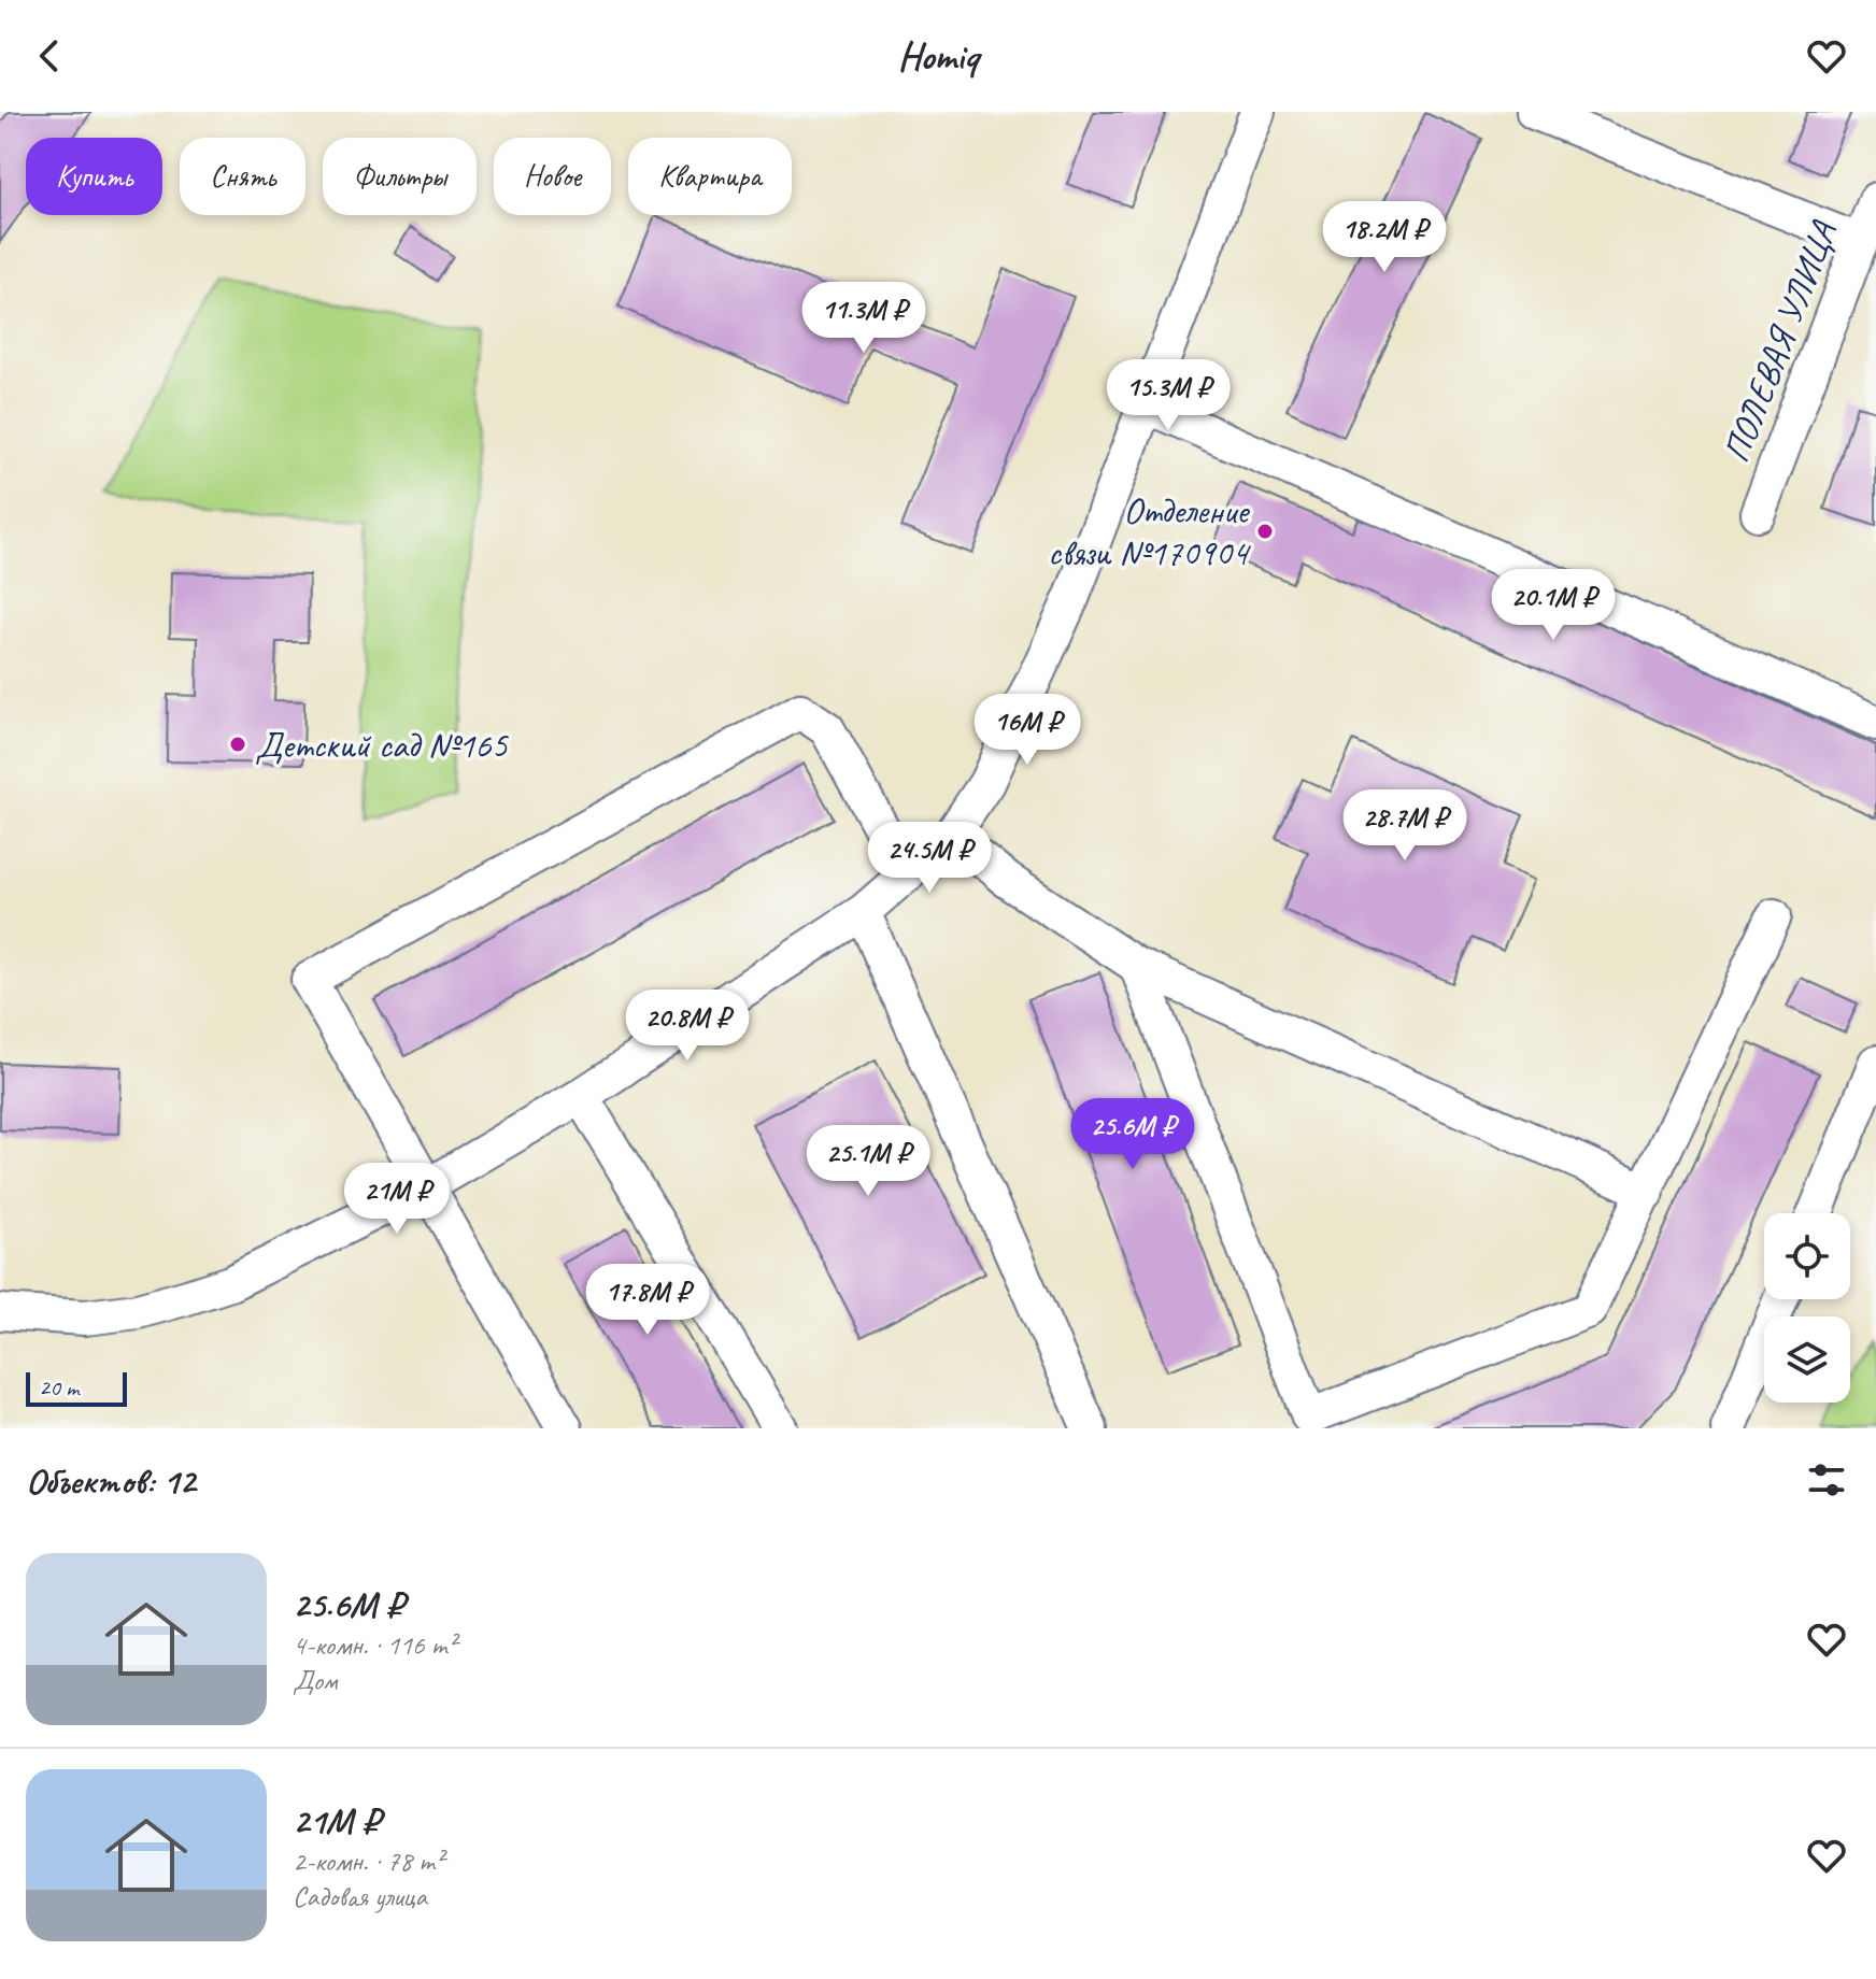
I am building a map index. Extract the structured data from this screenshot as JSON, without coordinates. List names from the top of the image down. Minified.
{"streets":{"street":["ПОЛЕВАЯ УЛИЦА"]},"places":["Отделение связи №170904","Детский сад №165"],"scale_bar":"20 m","page":{"header":"Homiq","chip":["Купить","Снять","Фильтры","Новое","Квартира"],"price":["18.2M ₽","11.3M ₽","15.3M ₽","20.1M ₽","16M ₽","28.7M ₽","24.5M ₽","20.8M ₽","25.6M ₽","25.1M ₽","21M ₽","17.8M ₽"],"scale":"20 m","heading":"Объектов: 12","list":[{"name":"25.6M ₽","note":"4-комн. · 116 m² · Дом"},{"name":"21M ₽","note":"2-комн. · 78 m² · Садовая улица"}]}}
